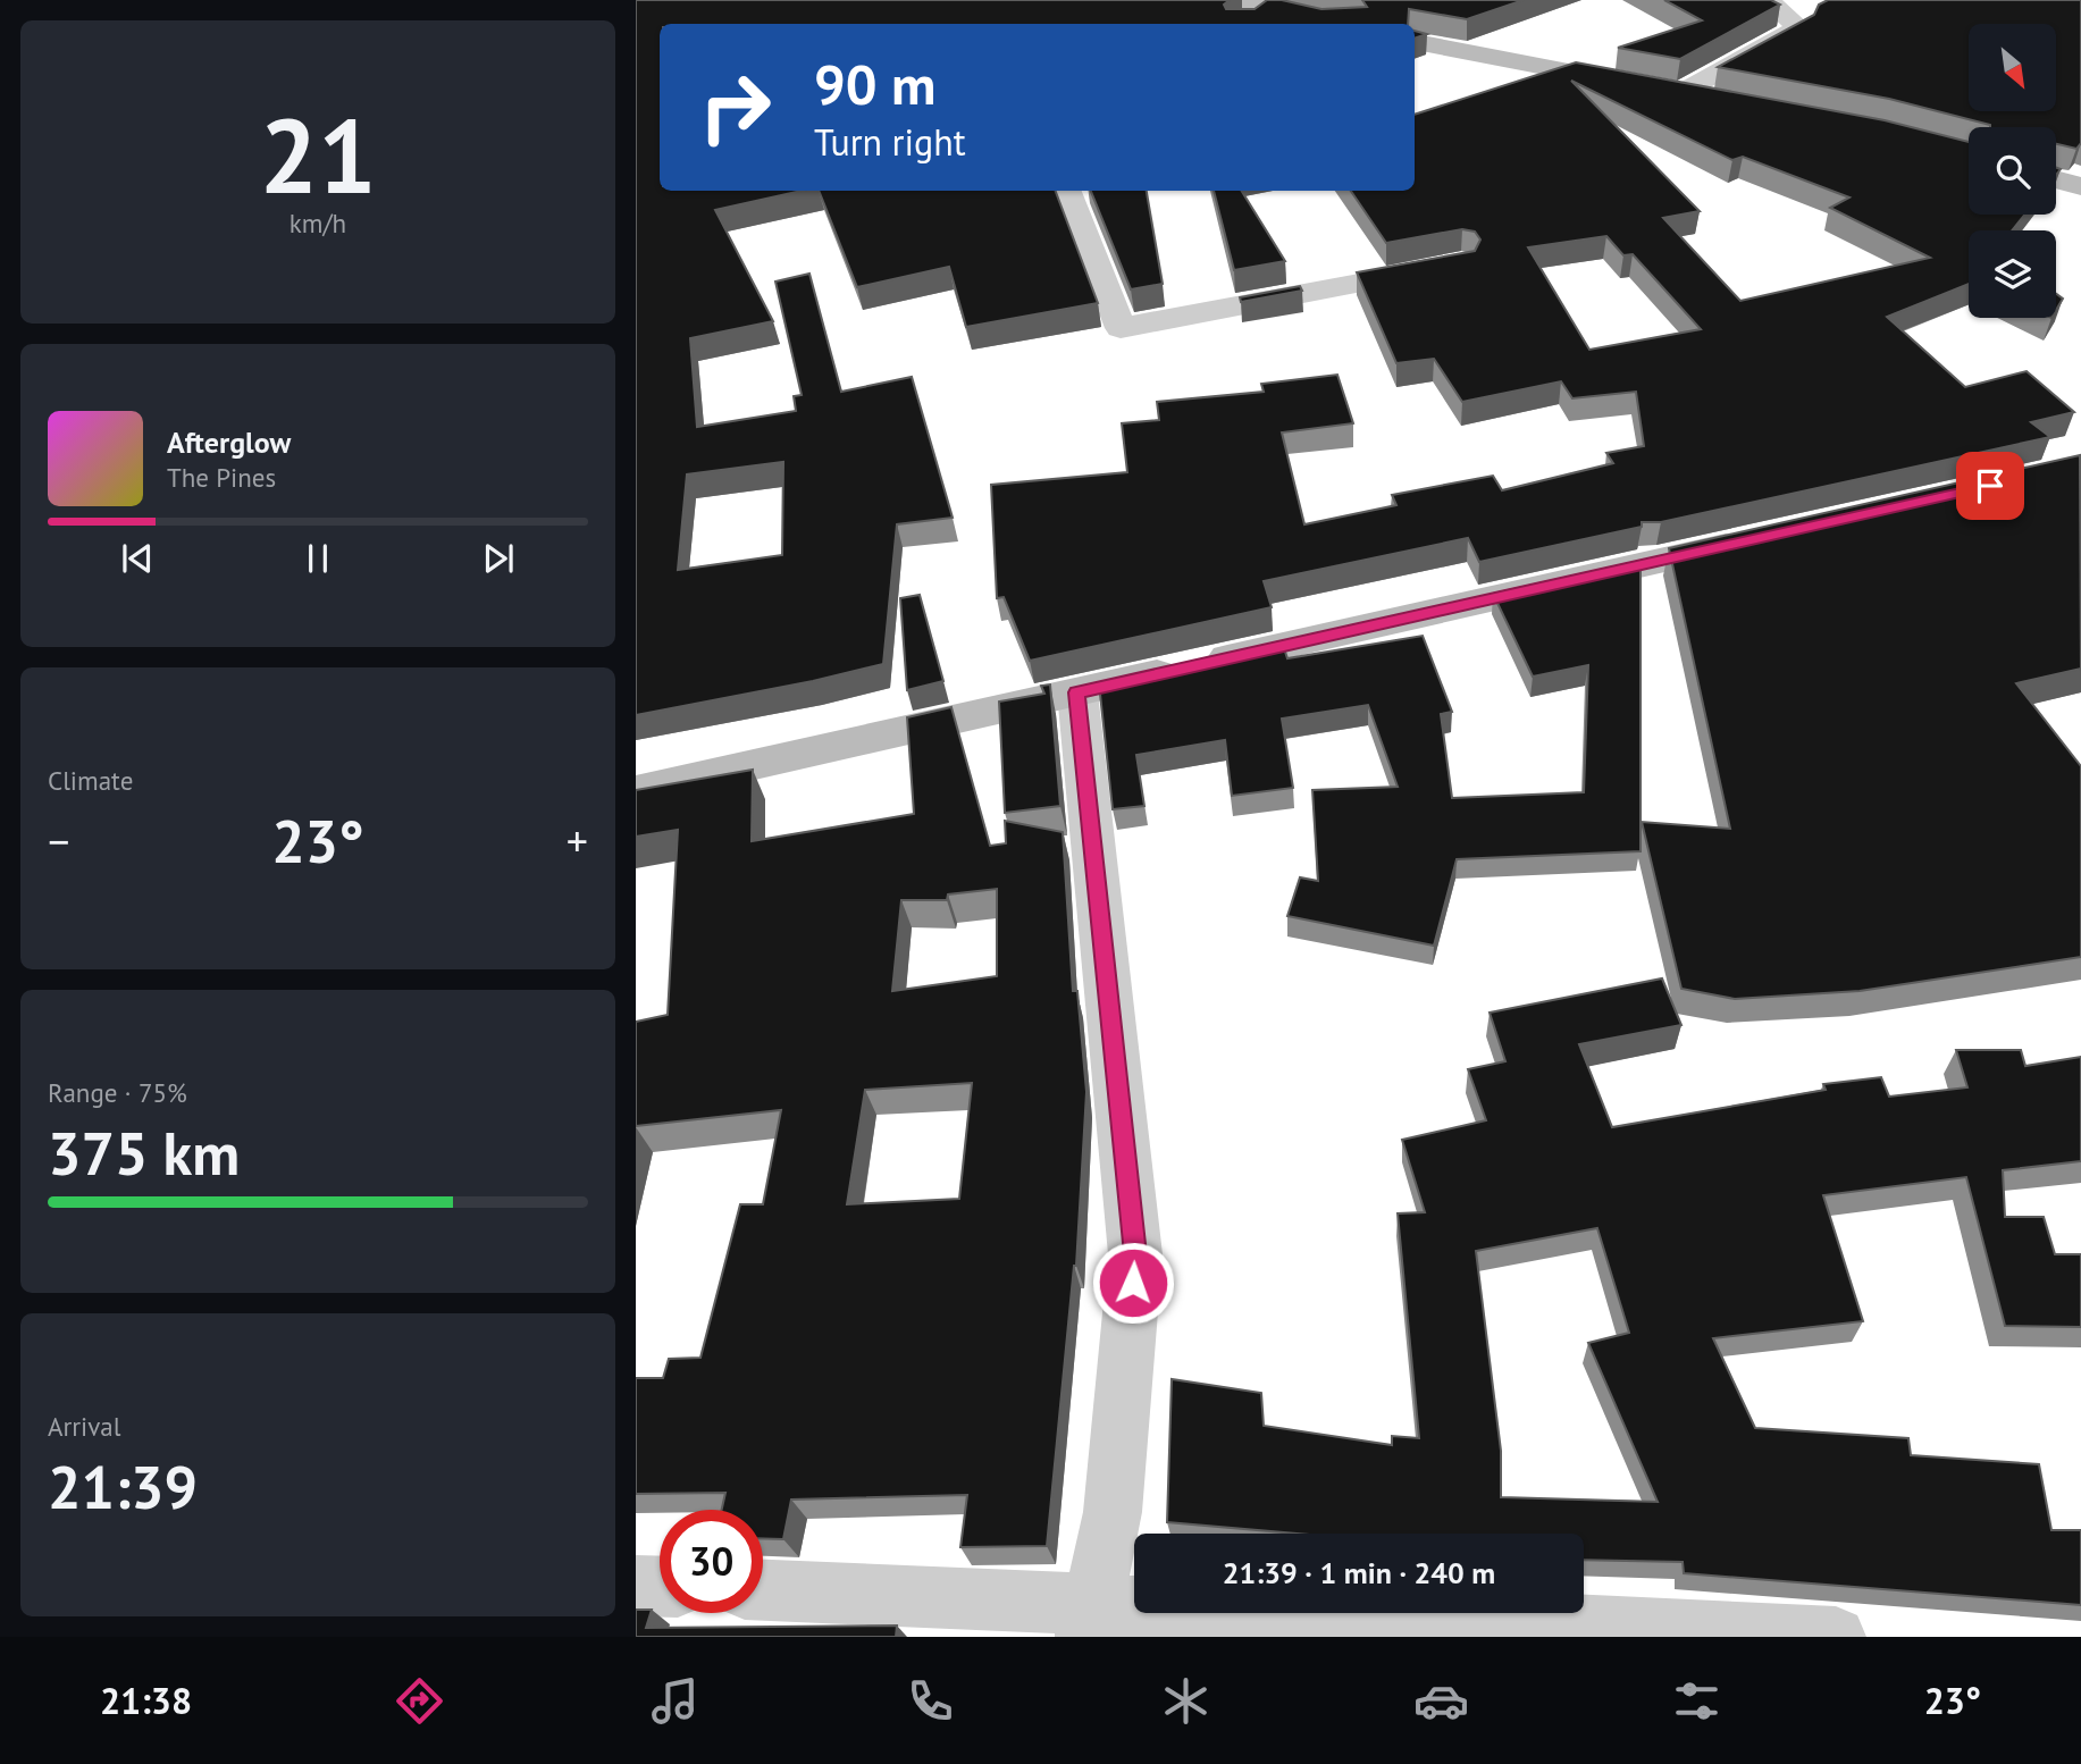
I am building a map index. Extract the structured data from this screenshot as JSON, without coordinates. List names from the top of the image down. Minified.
{"north":"bottom right","page":{"tile":[["21","km/h"],"Climate",["Range · 75%","375 km"],["Arrival","21:39"]],"turn":["90 m","Turn right"],"song":["Afterglow","The Pines"],"heat":["−","23°","+"],"limit":"30","trip":"21:39 · 1 min · 240 m","tabs":["21:38","23°"]}}
